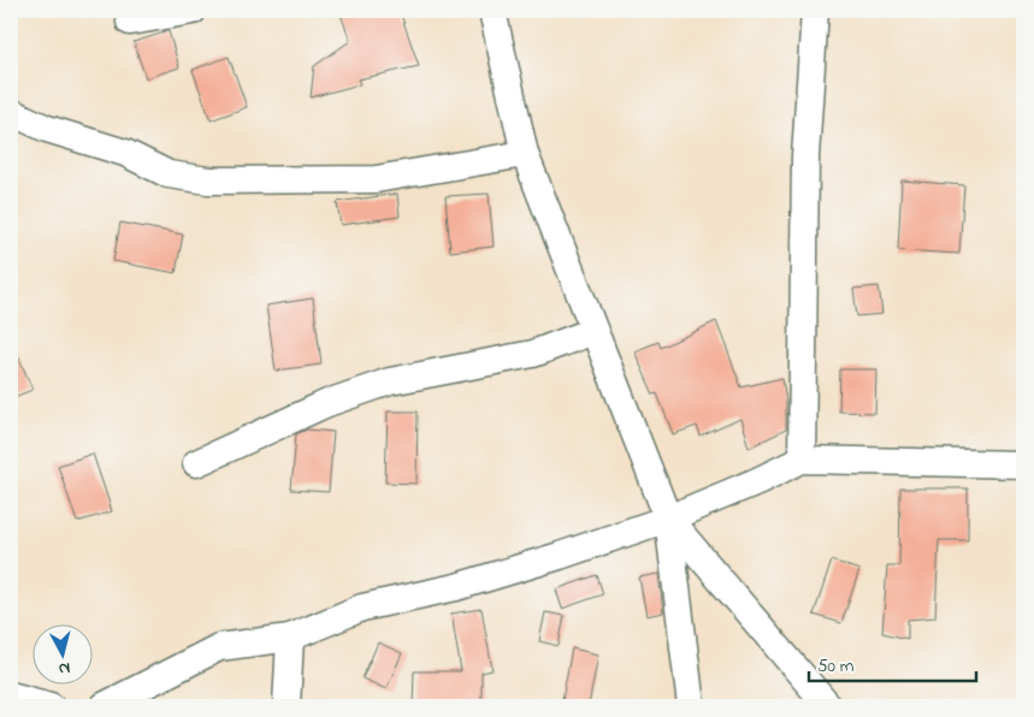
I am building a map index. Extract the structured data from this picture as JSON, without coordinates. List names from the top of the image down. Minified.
{"scale_bar":"50 m","north":"bottom"}
